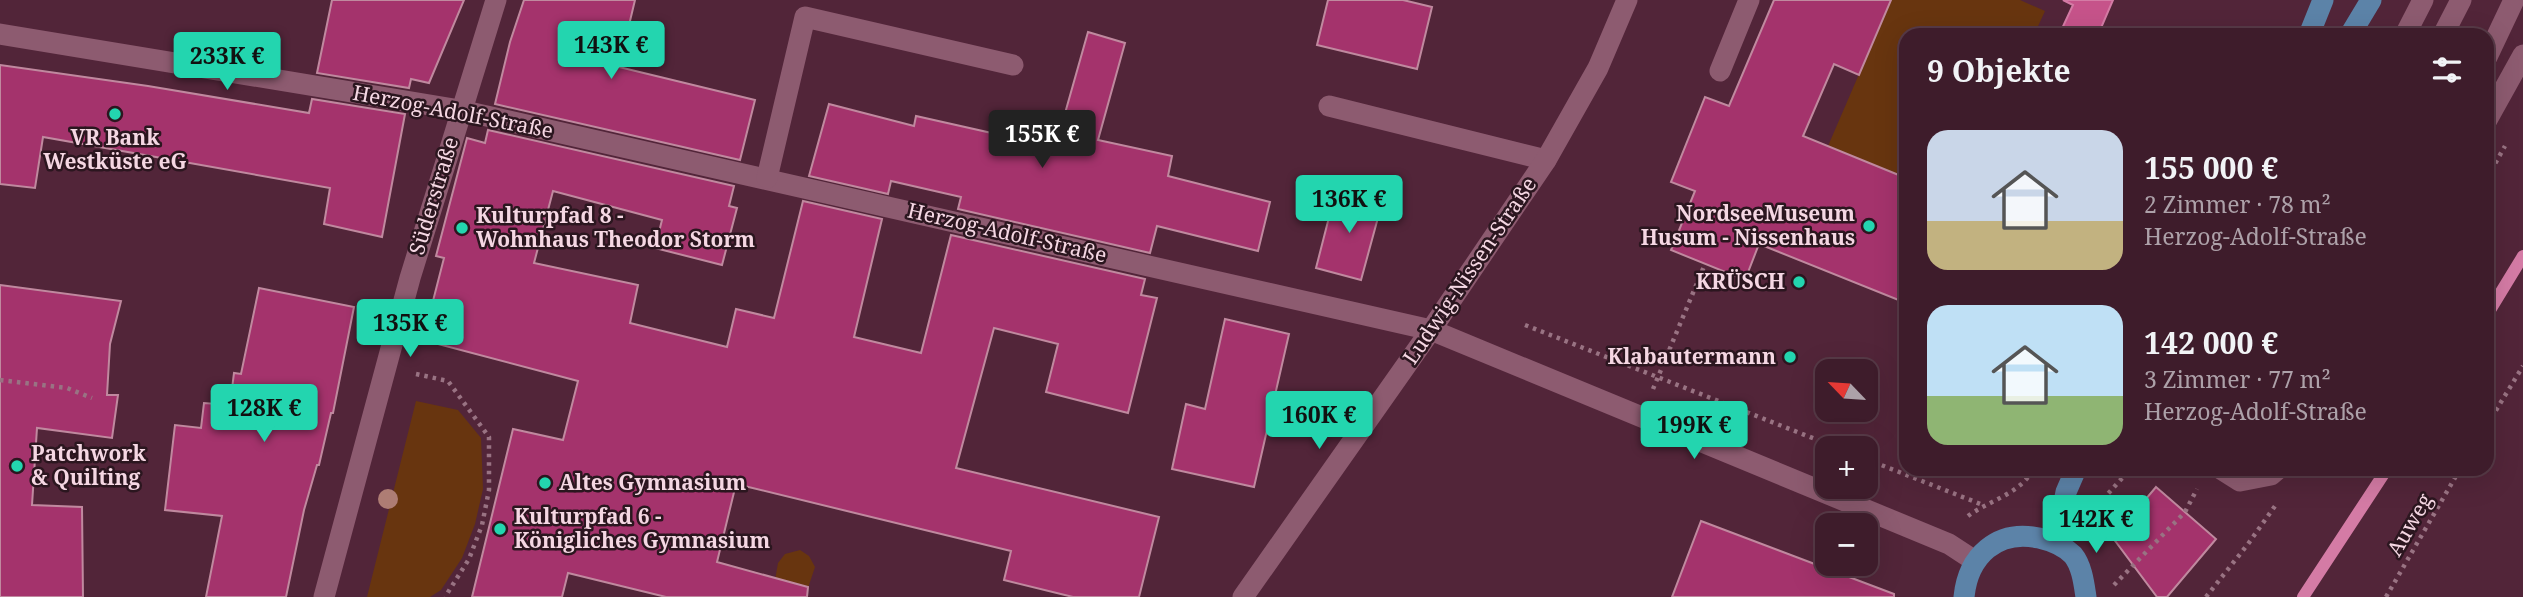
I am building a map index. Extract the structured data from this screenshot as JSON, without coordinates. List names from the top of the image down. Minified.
{"streets":{"street":["Herzog-Adolf-Straße","Süderstraße","Ludwig-Nissen-Straße"],"path":["Auweg"]},"crossings":[["Herzog-Adolf-Straße","Süderstraße"],["Herzog-Adolf-Straße","Ludwig-Nissen-Straße"]],"places":["VR Bank Westküste eG","NordseeMuseum Husum - Nissenhaus","Kulturpfad 8 - Wohnhaus Theodor Storm","KRÜSCH","Klabautermann","Patchwork & Quilting","Altes Gymnasium","Kulturpfad 6 - Königliches Gymnasium"],"north":"top left","page":{"price":["143K €","233K €","155K €","136K €","135K €","128K €","160K €","199K €","142K €"],"heading":"9 Objekte","list":[{"name":"155 000 €","note":"2 Zimmer · 78 m² · Herzog-Adolf-Straße"},{"name":"142 000 €","note":"3 Zimmer · 77 m² · Herzog-Adolf-Straße"}],"map_buttons":["+","−"]}}
